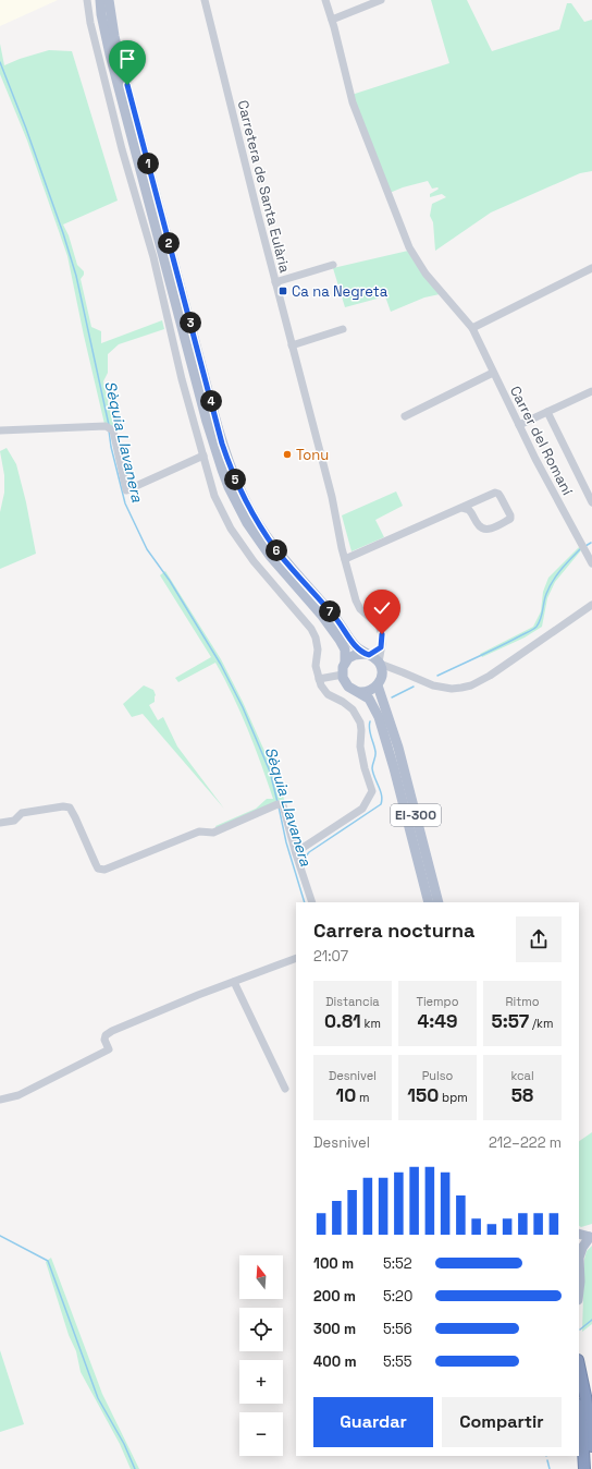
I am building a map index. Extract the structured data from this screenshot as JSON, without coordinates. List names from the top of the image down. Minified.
{"streets":{"main road":["EI-300"],"street":["Carretera de Santa Eulària","Carrer del Romaní"]},"crossings":[["Carretera de Santa Eulària","EI-300"]],"water":["Sèquia Llavanera"],"places":{"transit":["Ca na Negreta"],"other":["Tonu"]},"north":"top","page":{"pins":["1","2","3","4","5","6","7"],"heading":["Carrera nocturna","21:07"],"stats":[["Distancia","0.81 km"],["Tiempo","4:49"],["Ritmo","5:57 /km"],["Desnivel","10 m"],["Pulso","150 bpm"],["kcal","58"]],"chart":["Desnivel","212–222 m"],"list":[{"name":"100 m","note":"5:52"},{"name":"200 m","note":"5:20"},{"name":"300 m","note":"5:56"},{"name":"400 m","note":"5:55"}],"map_buttons":["+","−"],"buttons":["Guardar","Compartir"]}}
